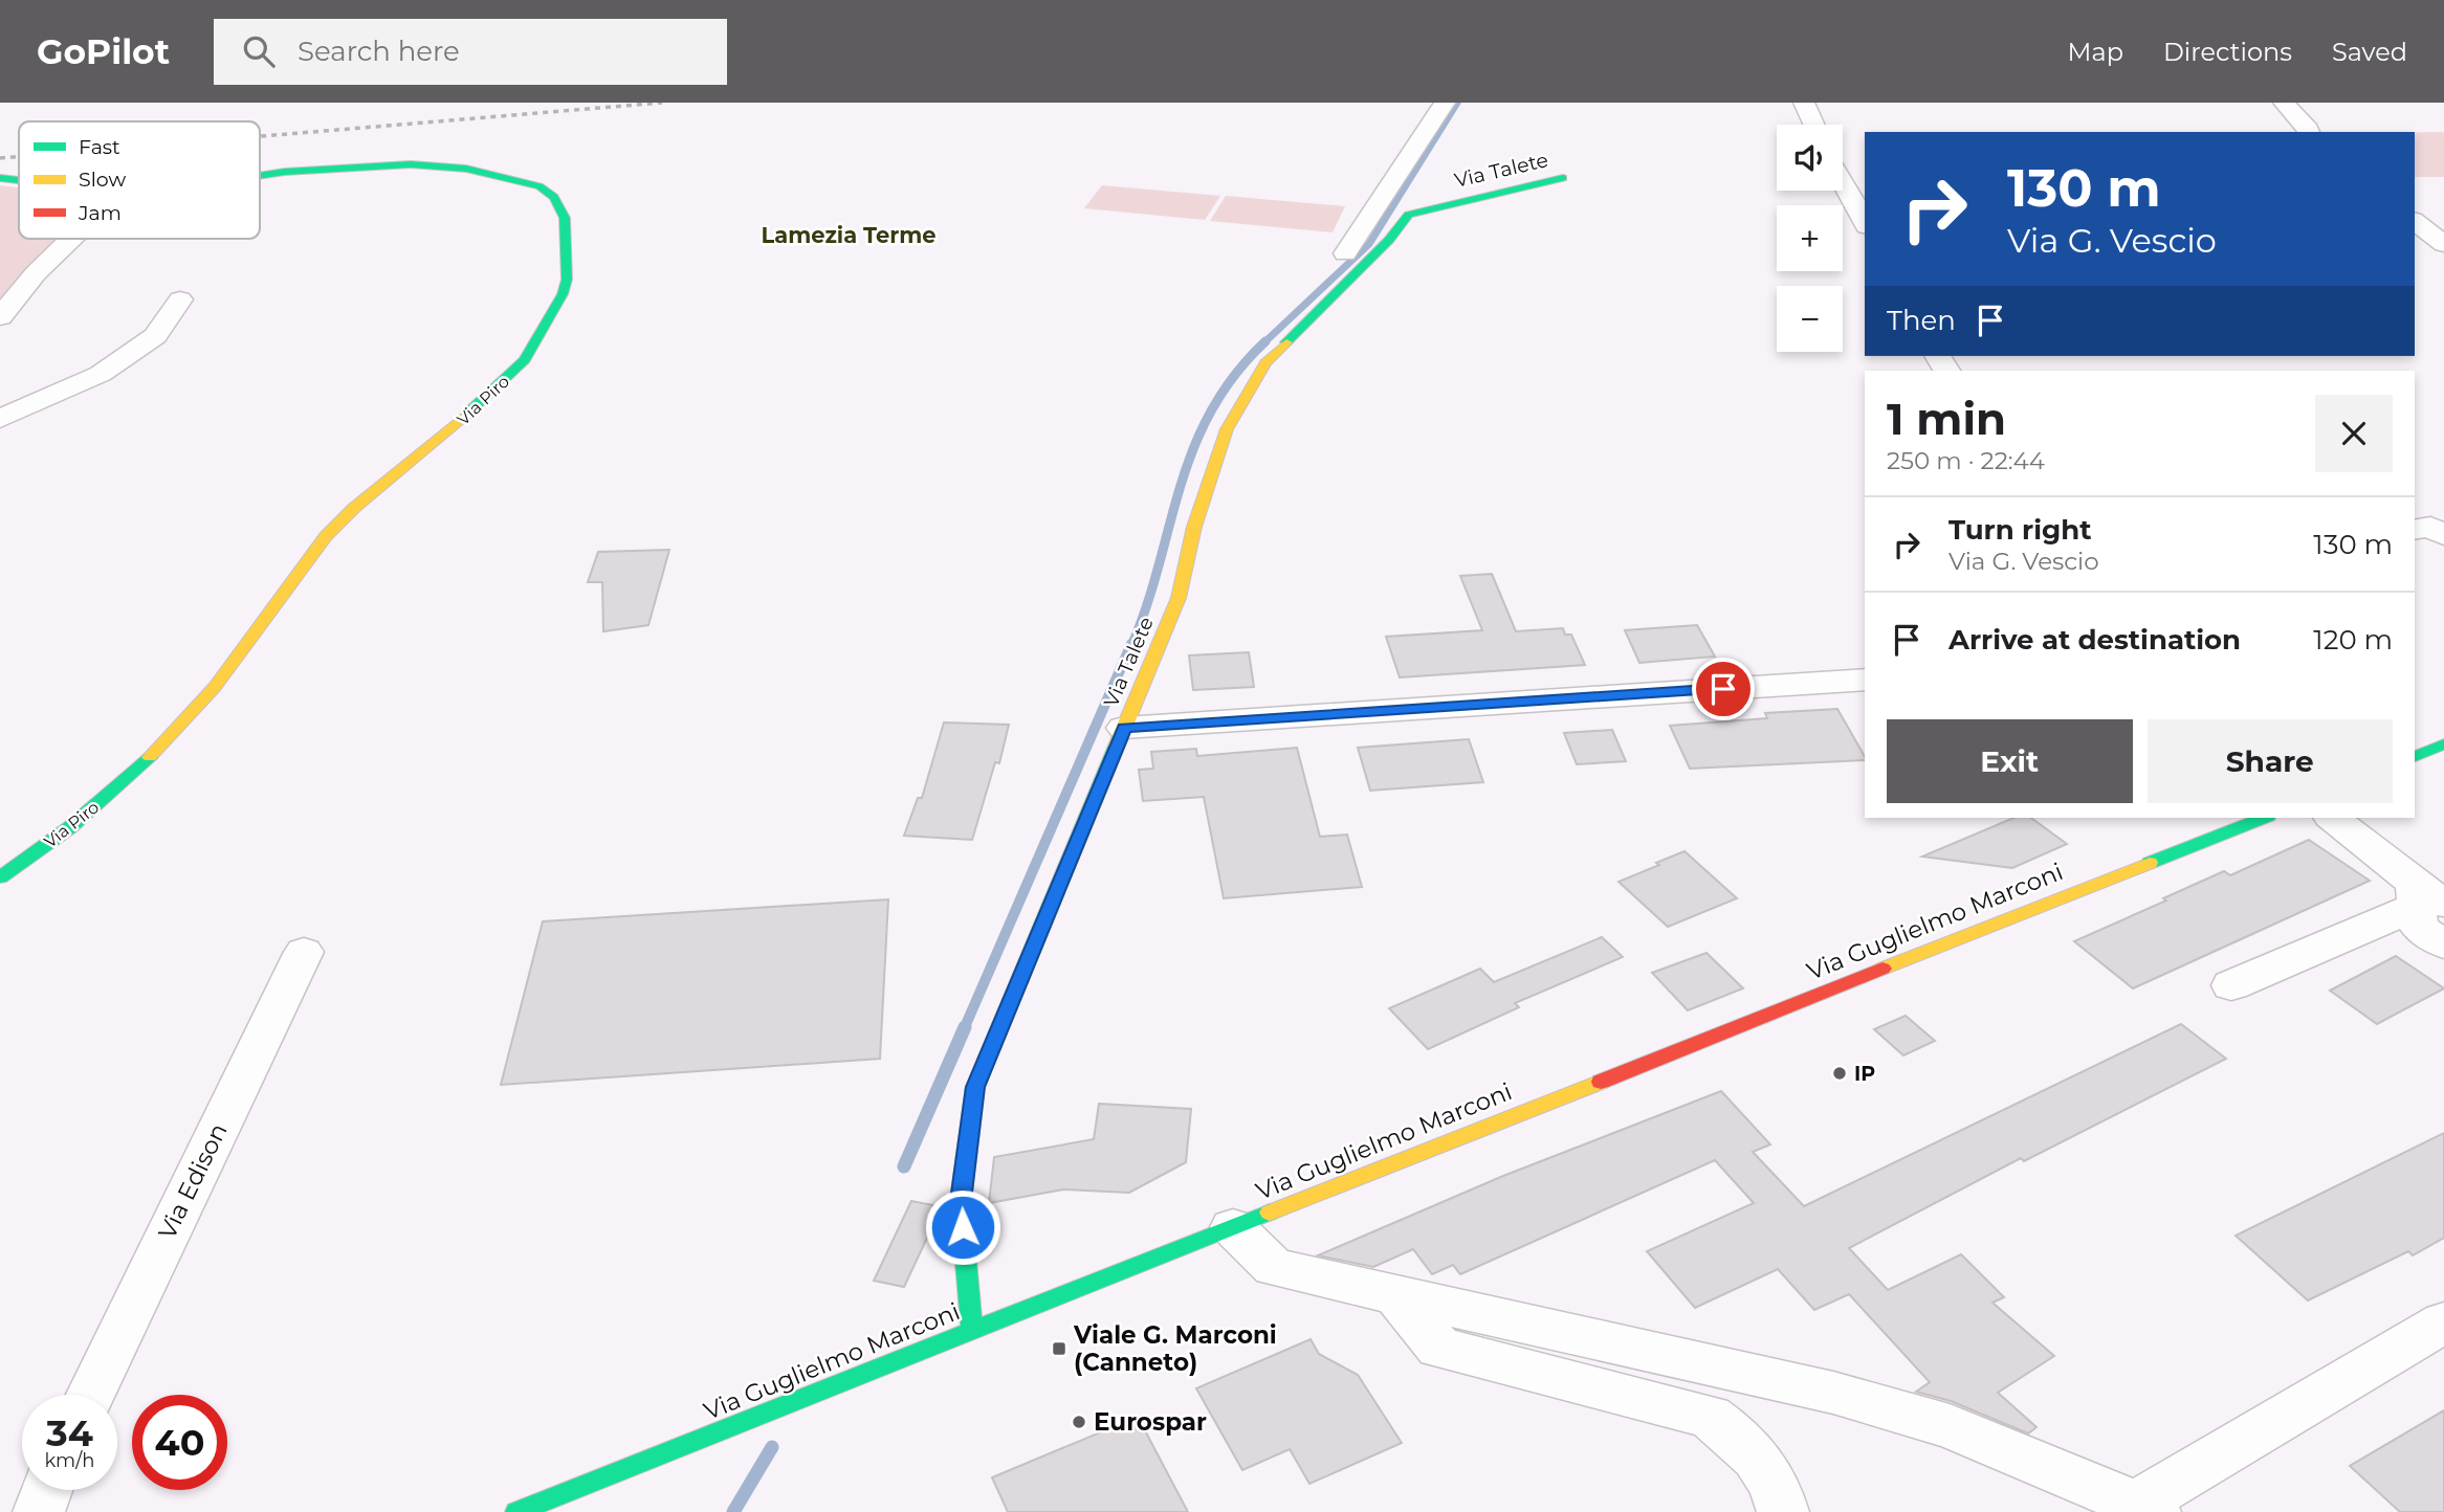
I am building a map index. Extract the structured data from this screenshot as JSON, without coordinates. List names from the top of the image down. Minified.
{"streets":{"street":["Via Talete","Via Piro","Via Guglielmo Marconi","Via Edison"]},"crossings":[["Via Talete","Via Guglielmo Marconi"]],"districts":["Lamezia Terme"],"places":{"other":["IP","Eurospar"],"transit":["Viale G. Marconi (Canneto)"]},"legend":["Fast","Slow","Jam"],"page":{"header":"GoPilot","search":"Search here","nav":["Map","Directions","Saved"],"map_buttons":["+","−"],"turn":["130 m","Via G. Vescio"],"then":"Then","heading":["1 min","250 m · 22:44"],"list":[{"name":"Turn right","note":"Via G. Vescio","value":"130 m"},{"name":"Arrive at destination","value":"120 m"}],"buttons":["Exit","Share"],"speed":"34 km/h","limit":"40"}}
